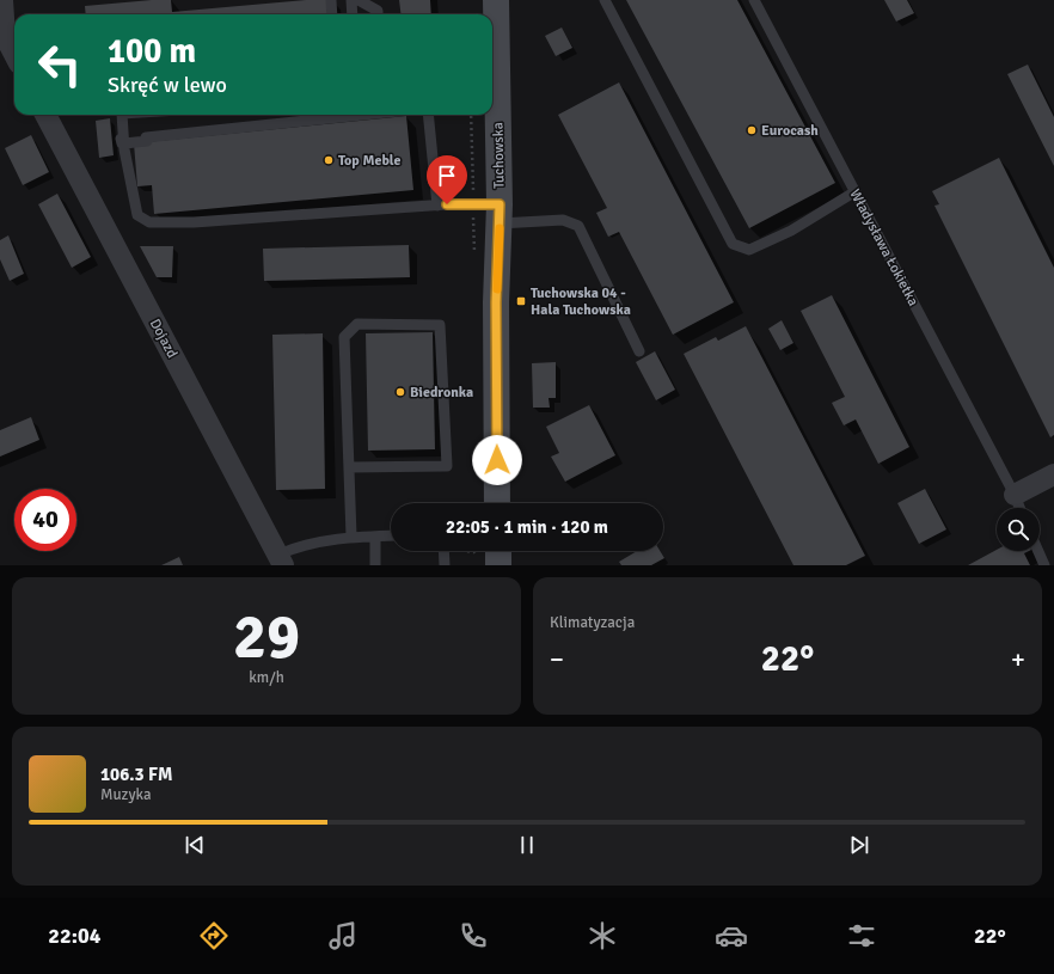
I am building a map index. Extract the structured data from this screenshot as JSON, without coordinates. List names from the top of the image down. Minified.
{"streets":{"street":["Tuchowska","Dojazd"],"lane":["Władysława Łokietka"]},"places":{"other":["Eurocash","Top Meble","Biedronka"],"transit":["Tuchowska 04 - Hala Tuchowska"]},"page":{"turn":["100 m","Skręć w lewo"],"limit":"40","trip":"22:05 · 1 min · 120 m","tile":[["29","km/h"],"Klimatyzacja"],"heat":["−","22°","+"],"song":["106.3 FM","Muzyka"],"tabs":["22:04","22°"]}}
